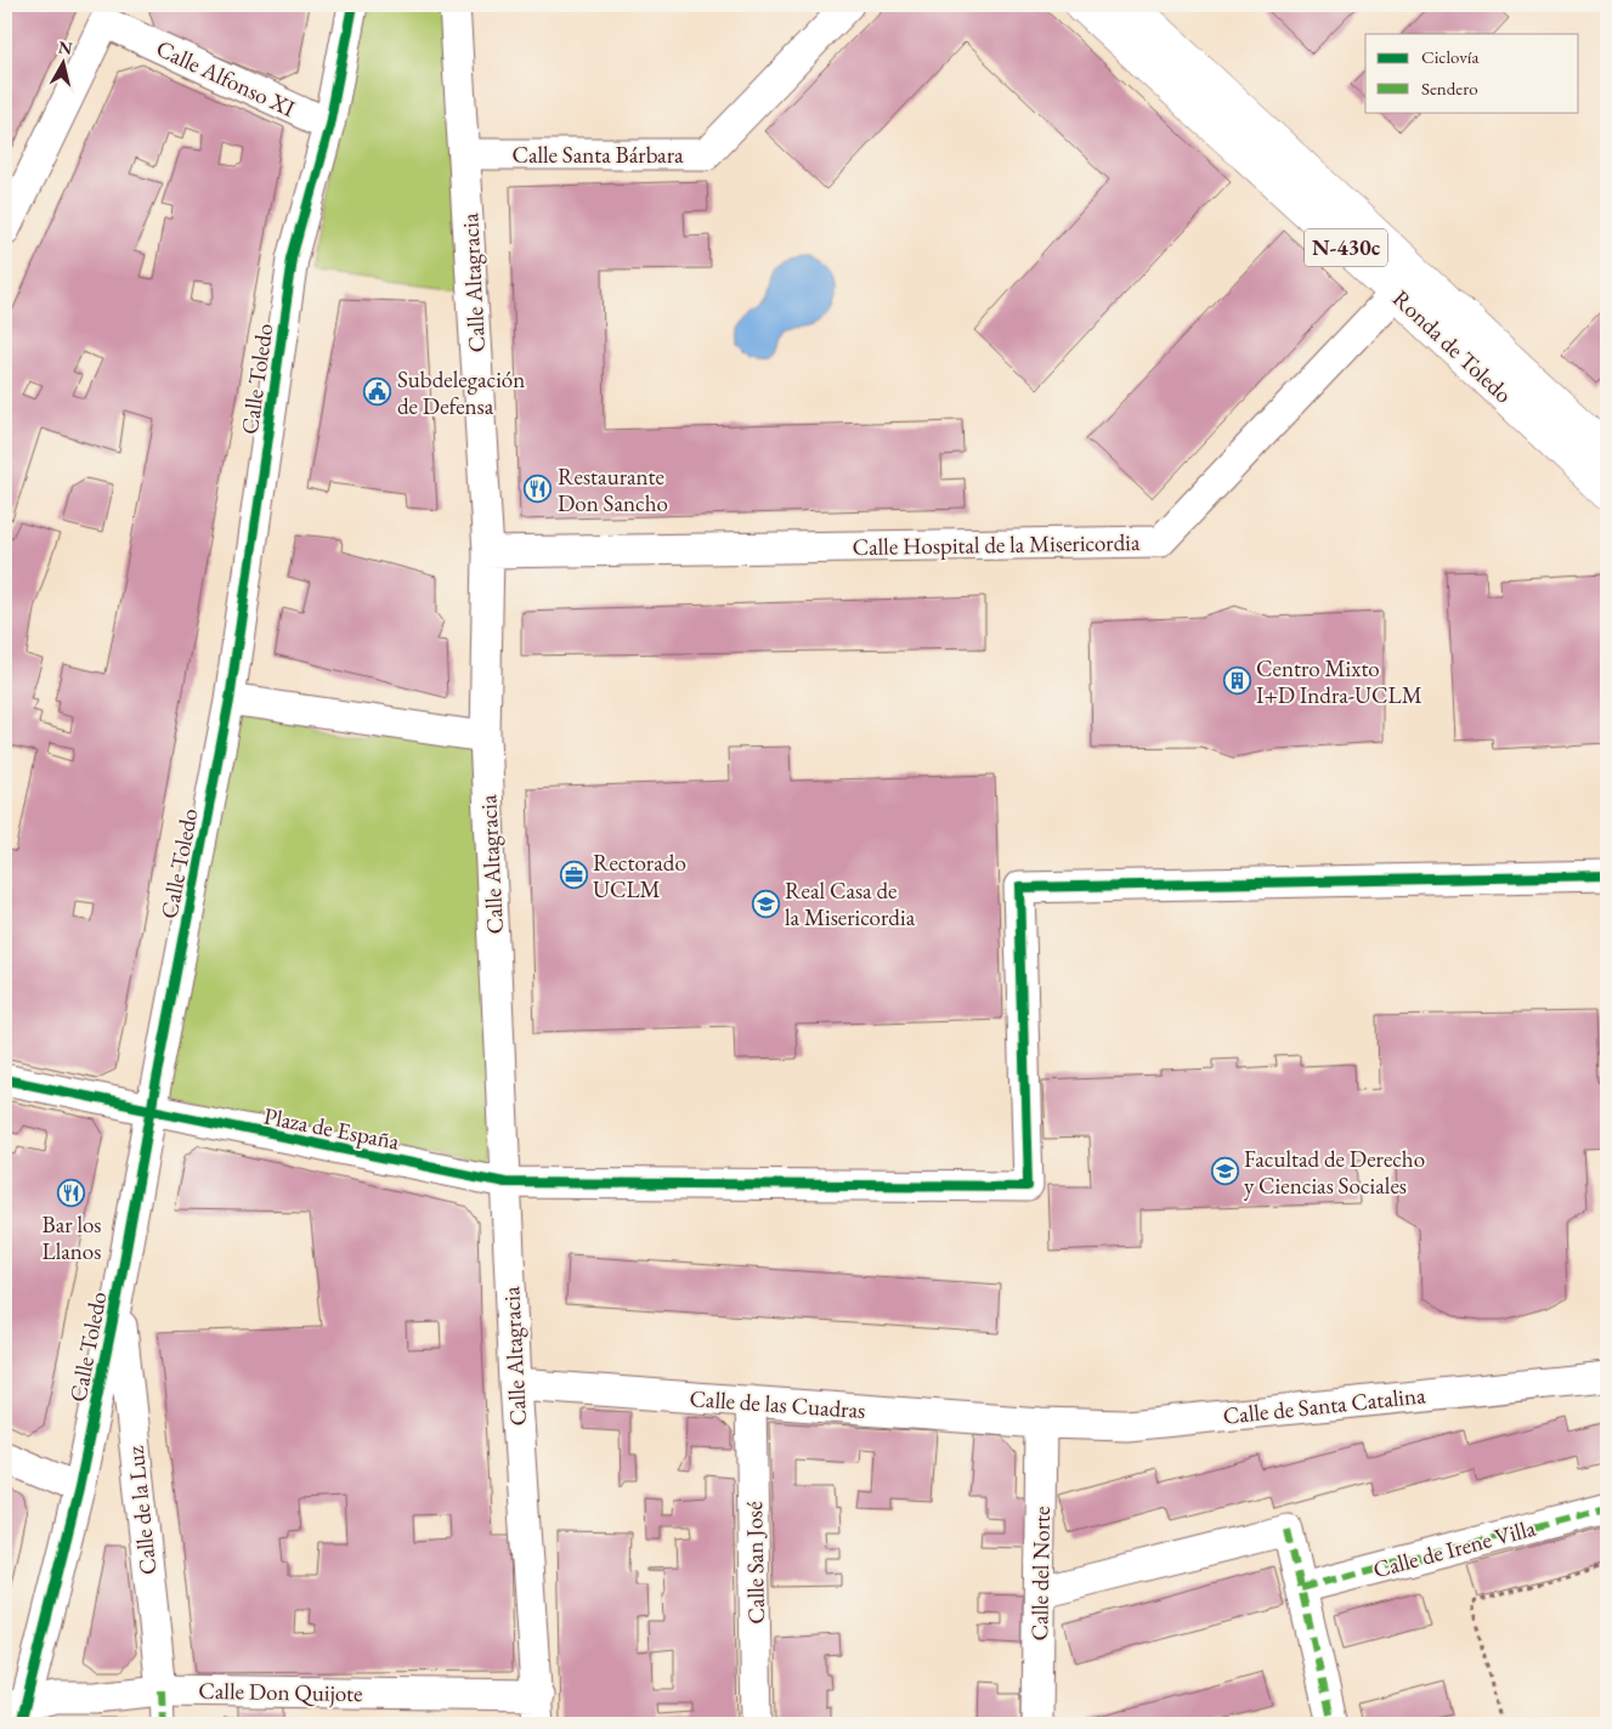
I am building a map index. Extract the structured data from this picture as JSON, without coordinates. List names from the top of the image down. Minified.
{"streets":{"highway":["N-430c","Ronda de Toledo"],"street":["Calle Alfonso XI","Calle Santa Bárbara","Calle Altagracia","Calle Toledo","Calle Hospital de la Misericordia","Plaza de España","Calle de las Cuadras","Calle de Santa Catalina","Calle de la Luz","Calle de Irene Villa","Calle San José","Calle del Norte","Calle Don Quijote"]},"crossings":[["Calle Alfonso XI","Calle Toledo"],["Calle Santa Bárbara","Calle Altagracia"],["Calle Altagracia","Calle Hospital de la Misericordia"],["Calle Altagracia","Plaza de España"],["Calle Altagracia","Calle de las Cuadras"],["Calle Altagracia","Calle Don Quijote"],["Ronda de Toledo","Calle Hospital de la Misericordia"],["Calle Toledo","Plaza de España"],["Calle Toledo","Calle de la Luz"],["Calle Toledo","Calle Don Quijote"],["Calle de las Cuadras","Calle de Santa Catalina"],["Calle de las Cuadras","Calle San José"],["Calle de las Cuadras","Calle del Norte"],["Calle de Santa Catalina","Calle del Norte"],["Calle de la Luz","Calle Don Quijote"]],"places":{"public building":["Subdelegación de Defensa"],"restaurant":["Restaurante Don Sancho","Bar los Llanos"],"building":["Centro Mixto I+D Indra-UCLM"],"office":["Rectorado UCLM"],"school or university":["Real Casa de la Misericordia","Facultad de Derecho y Ciencias Sociales"]},"legend":["Ciclovía","Sendero"],"north":"top"}
